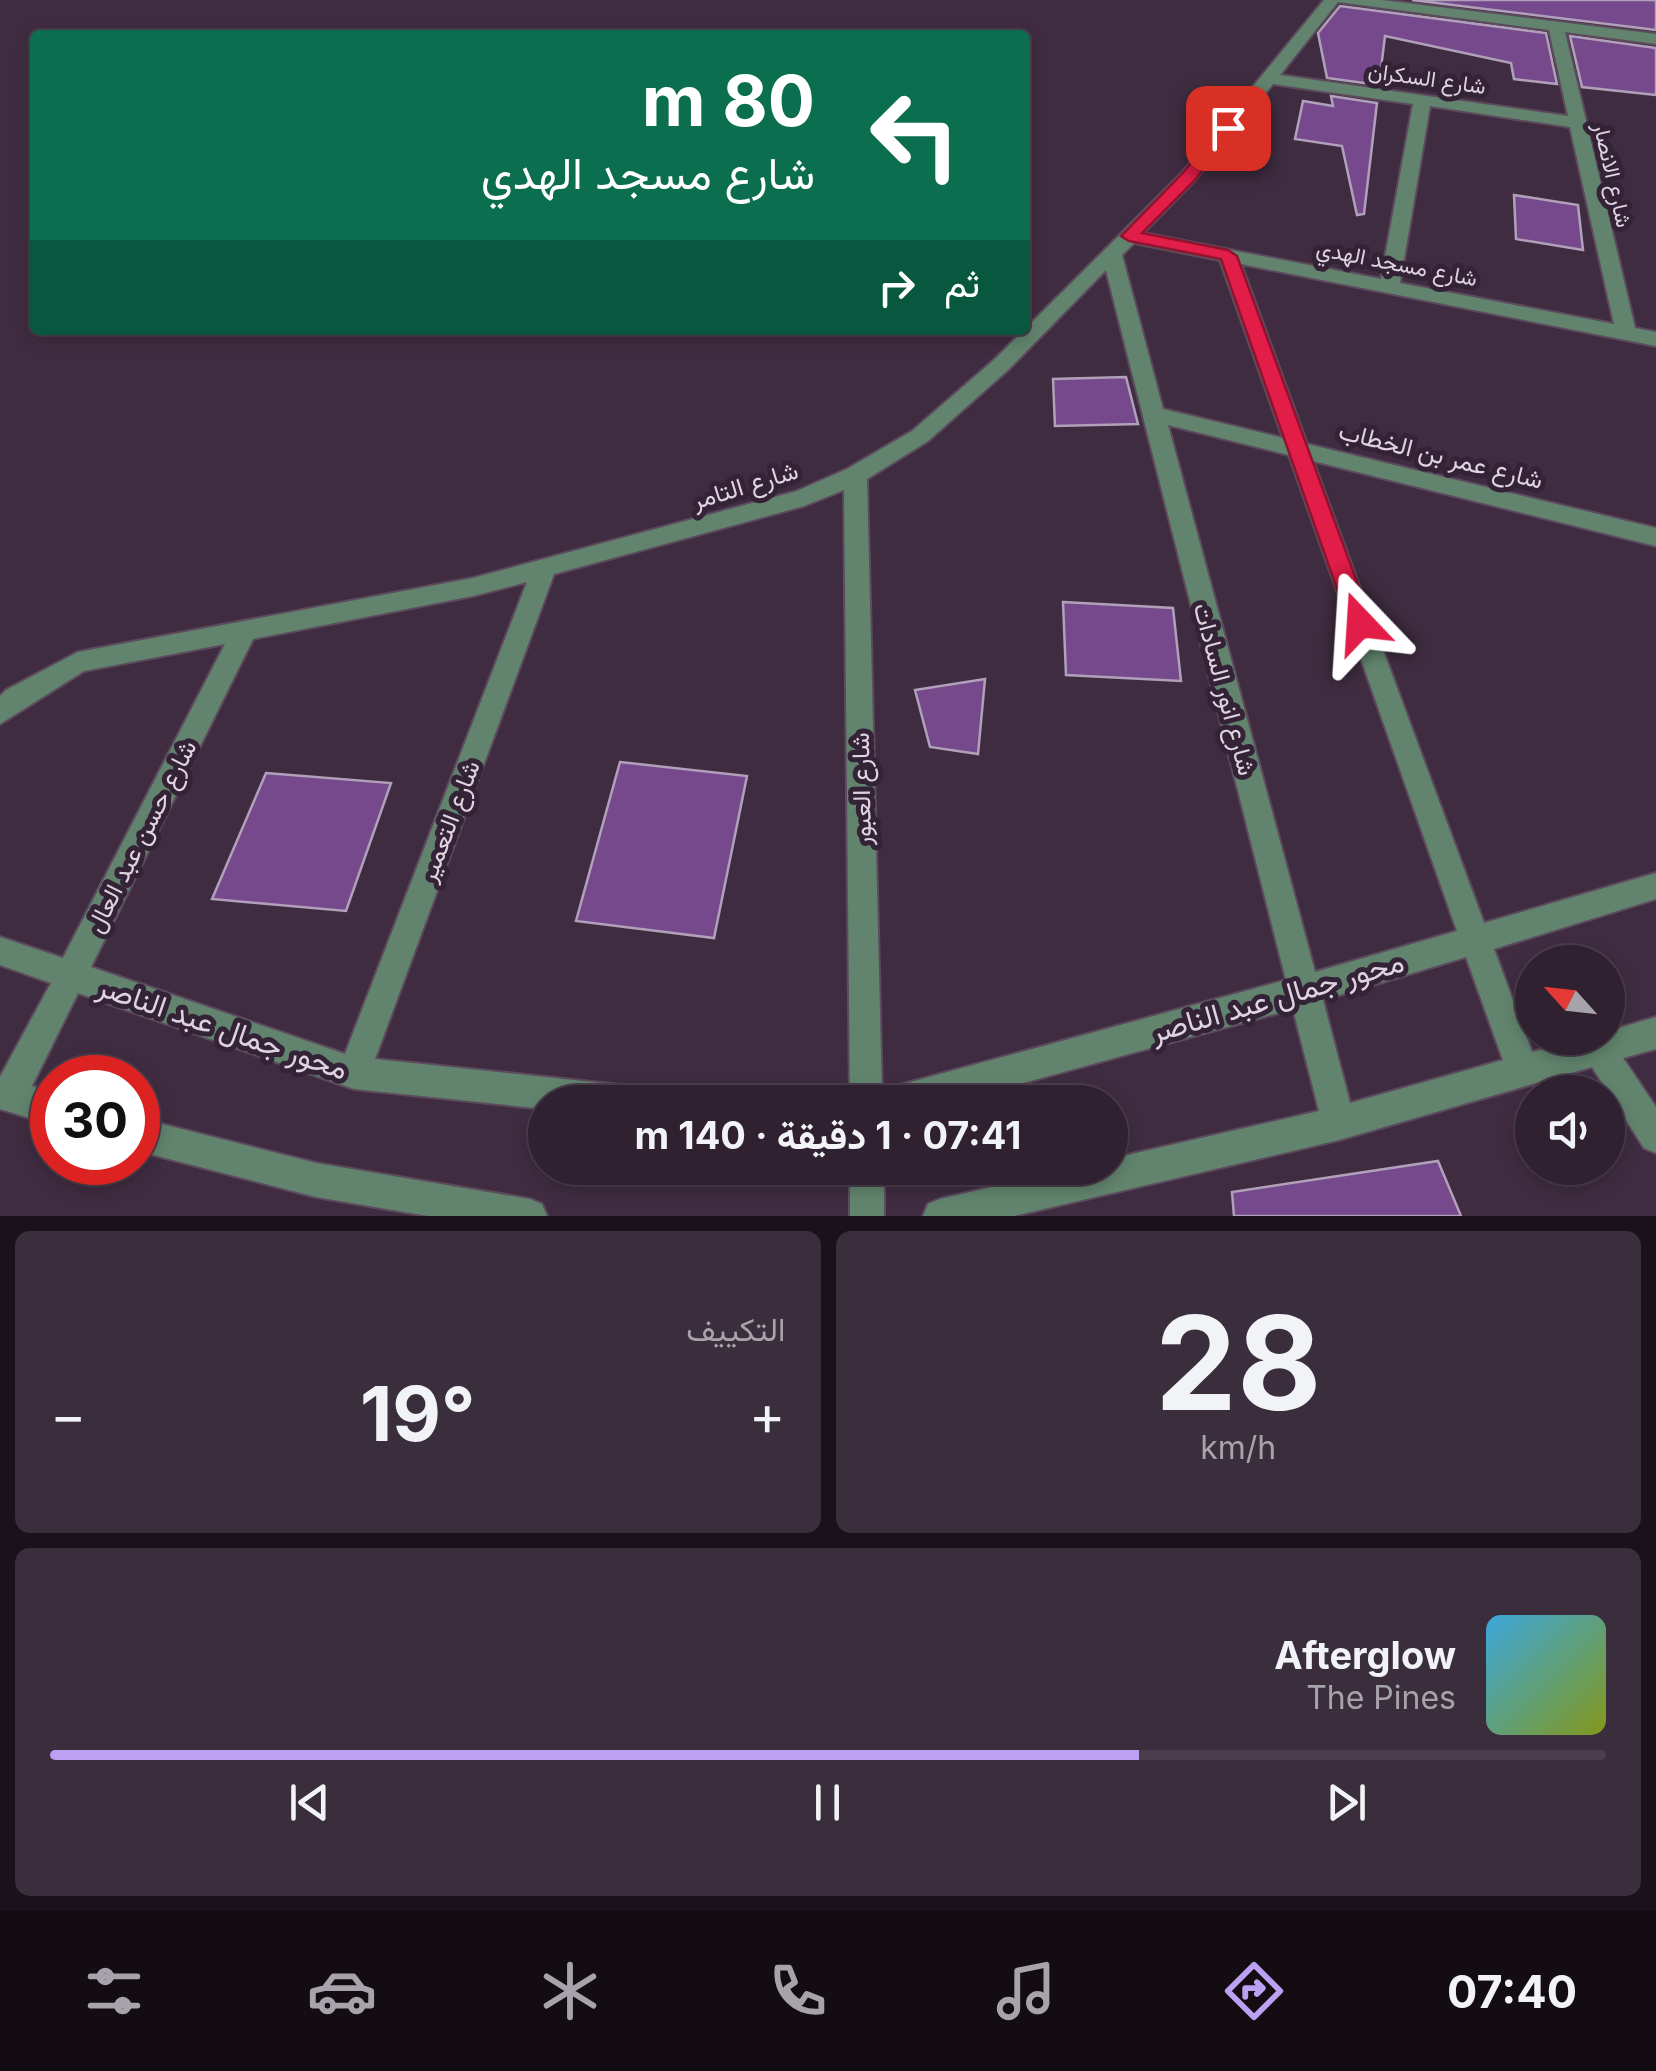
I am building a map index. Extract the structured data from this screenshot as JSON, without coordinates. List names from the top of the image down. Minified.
{"streets":{"street":["شارع السكران","شارع الانصار","شارع مسجد الهدي","شارع عمر بن الخطاب","شارع التامر","شارع انور السادات","شارع العبور","شارع التعمير","شارع حسن عبد العال","محور جمال عبد الناصر"]},"crossings":[["شارع السكران","شارع الانصار"],["شارع السكران","شارع التامر"],["شارع الانصار","شارع مسجد الهدي"],["شارع مسجد الهدي","شارع التامر"],["شارع مسجد الهدي","شارع انور السادات"],["شارع عمر بن الخطاب","شارع انور السادات"],["شارع التامر","شارع انور السادات"],["شارع التامر","شارع العبور"],["شارع التامر","شارع التعمير"],["شارع التامر","شارع حسن عبد العال"],["شارع انور السادات","محور جمال عبد الناصر"],["شارع التعمير","محور جمال عبد الناصر"],["شارع حسن عبد العال","محور جمال عبد الناصر"]],"north":"top left","page":{"turn":["80 m","شارع مسجد الهدي"],"then":"ثم","limit":"30","trip":"07:41 · 1 دقيقة · 140 m","tile":[["28","km/h"],"التكييف"],"heat":["−","19°","+"],"song":["Afterglow","The Pines"],"tabs":"07:40"}}
